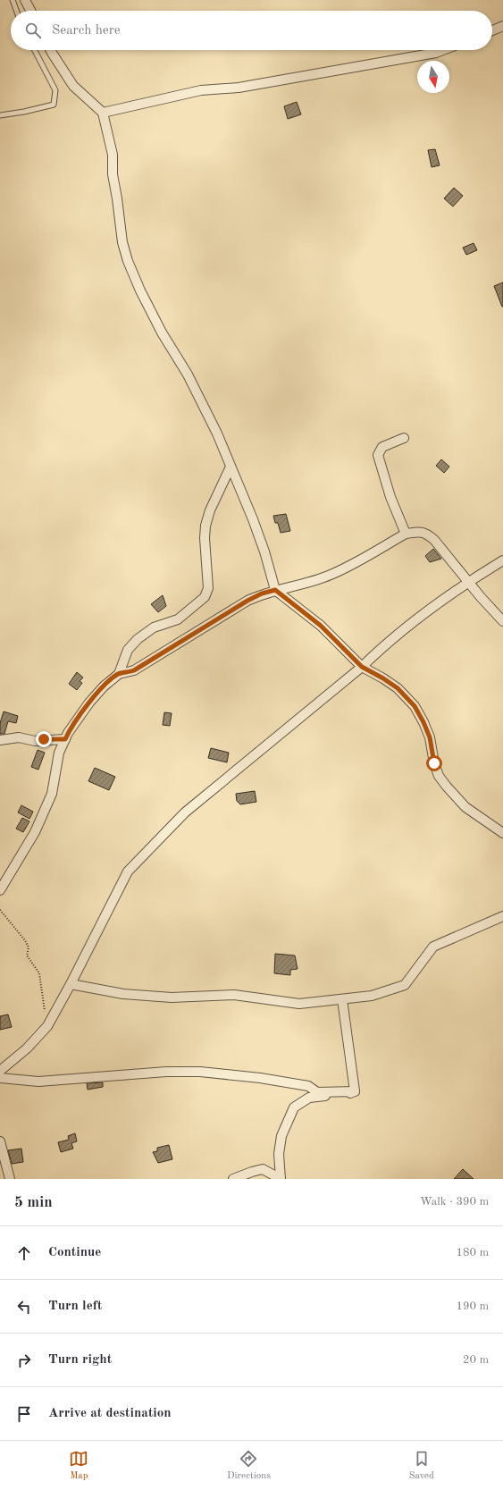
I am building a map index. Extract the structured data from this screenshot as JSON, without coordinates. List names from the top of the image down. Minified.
{"north":"bottom","page":{"search":"Search here","heading":["5 min","Walk · 390 m"],"list":[["Continue","180 m"],["Turn left","190 m"],["Turn right","20 m"],"Arrive at destination"],"nav":["Map","Directions","Saved"]}}
